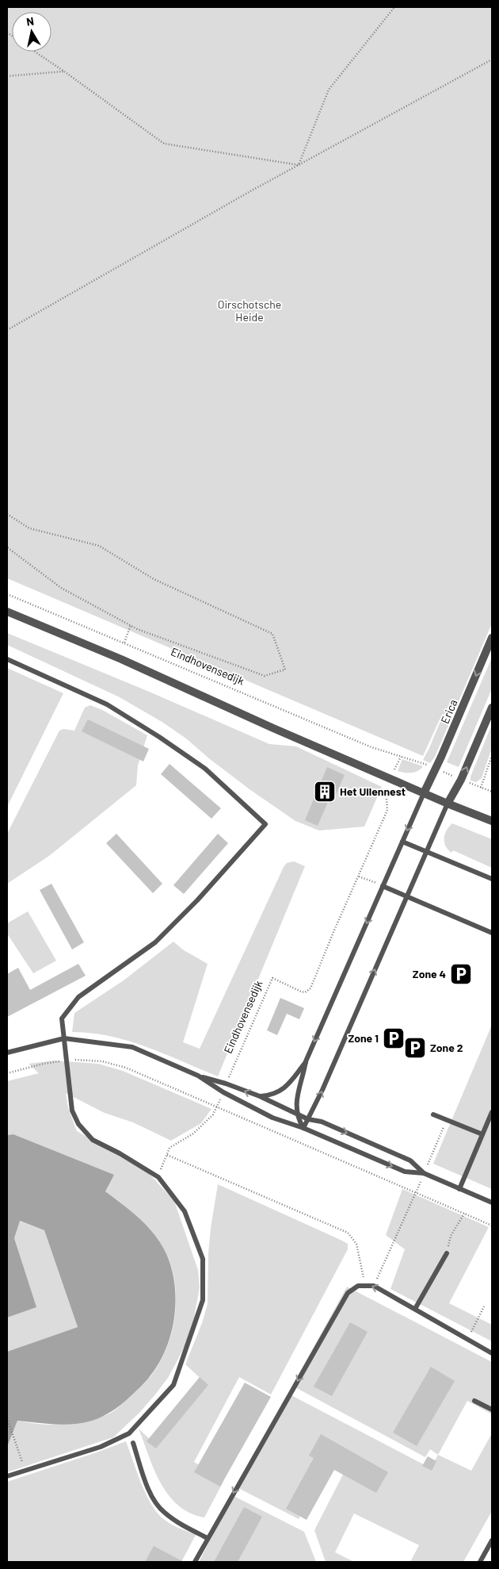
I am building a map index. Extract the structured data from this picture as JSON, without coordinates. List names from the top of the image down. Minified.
{"streets":{"street":["Erica"],"path":["Eindhovensedijk"]},"crossings":[["Eindhovensedijk","Erica"]],"parks":["Oirschotsche Heide"],"places":{"building":["Het Uilennest"],"parking":["Zone 4","Zone 1","Zone 2"]},"north":"top"}
